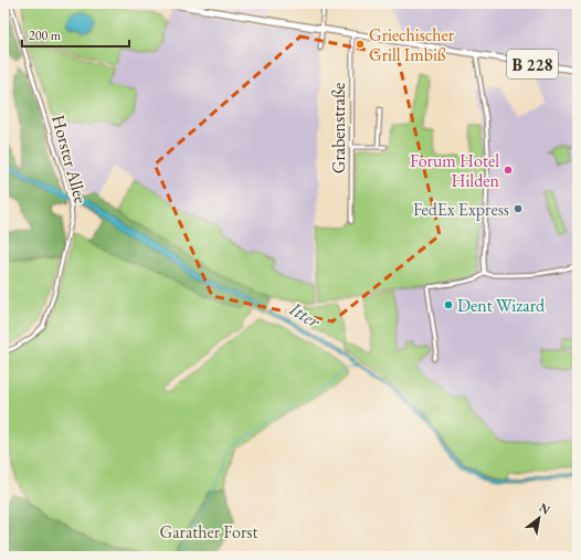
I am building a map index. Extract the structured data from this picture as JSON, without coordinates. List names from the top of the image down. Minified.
{"streets":{"main road":["B 228"],"street":["Grabenstraße","Horster Allee"]},"crossings":[["B 228","Grabenstraße"]],"water":["Itter"],"parks":["Garather Forst"],"places":["Griechischer Grill Imbiß","Forum Hotel Hilden","FedEx Express","Dent Wizard"],"scale_bar":"200 m","north":"top right"}
